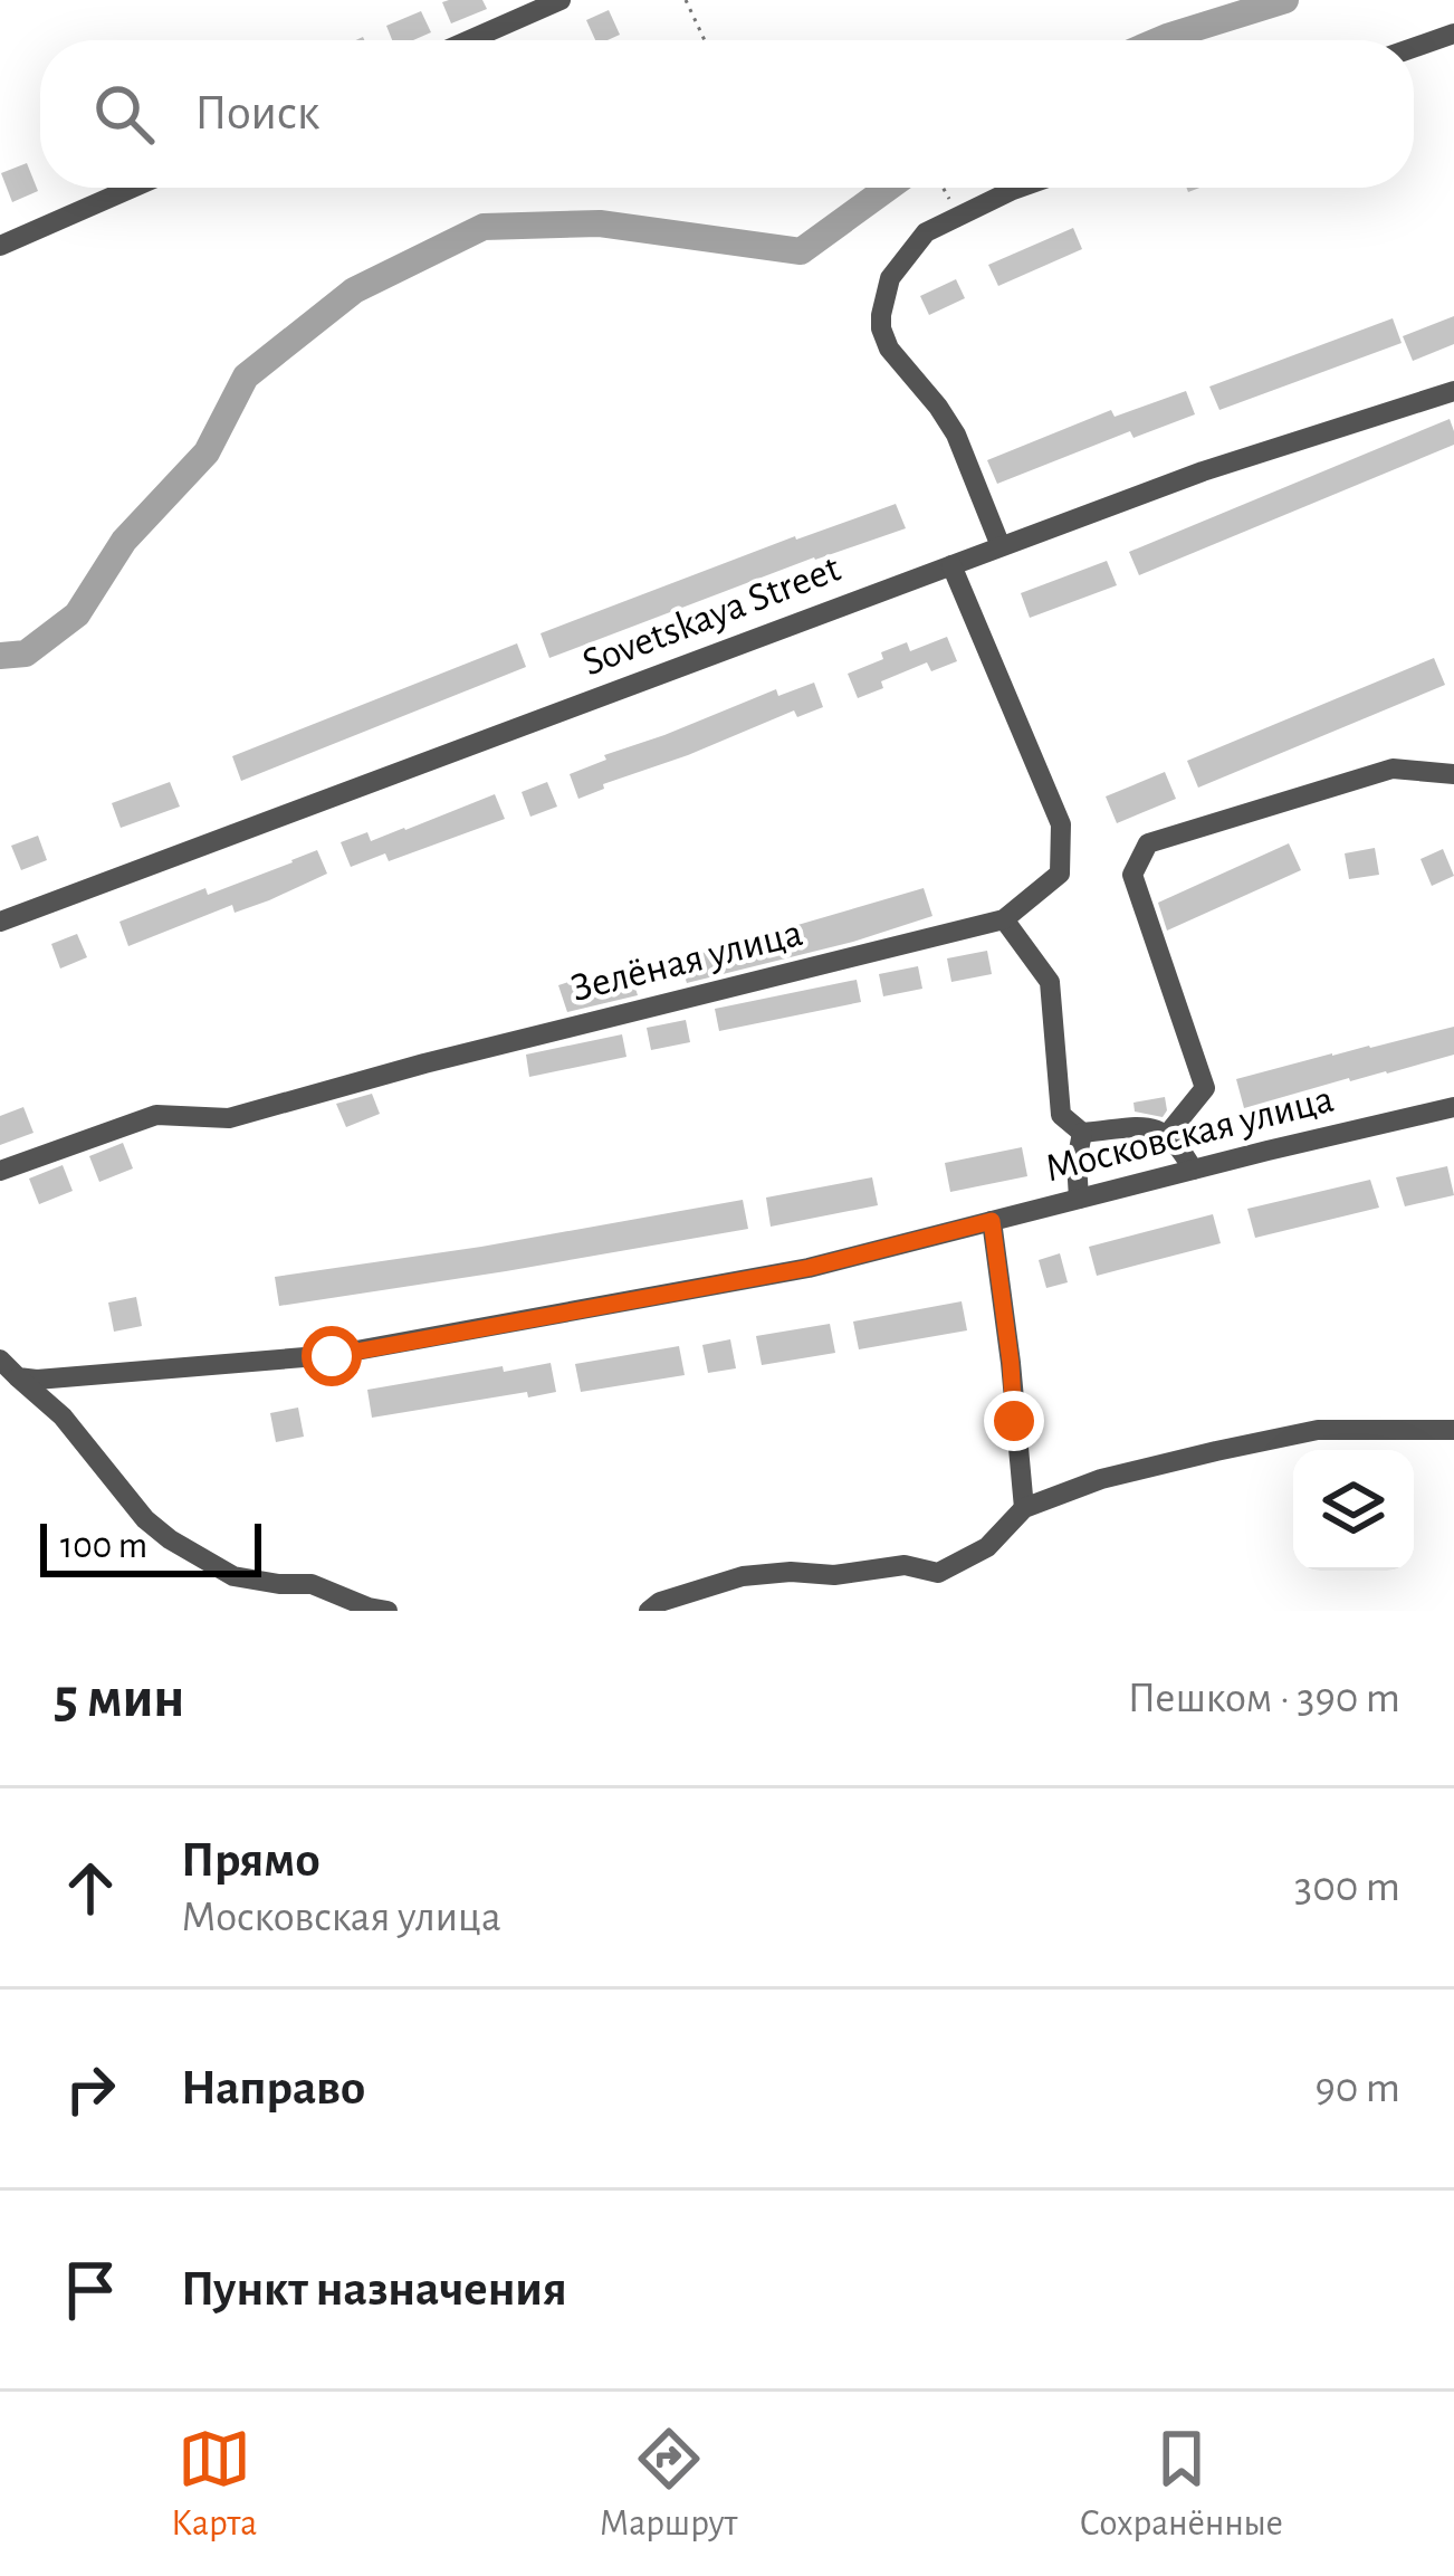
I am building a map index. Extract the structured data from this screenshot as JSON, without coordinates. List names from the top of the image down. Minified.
{"streets":{"street":["Sovetskaya Street","Зелёная улица","Московская улица"]},"crossings":[["Sovetskaya Street","Зелёная улица"]],"scale_bar":"100 m","page":{"search":"Поиск","scale":"100 m","heading":["5 мин","Пешком · 390 m"],"list":[["Прямо","Московская улица","300 m"],["Направо","90 m"],"Пункт назначения"],"nav":["Карта","Маршрут","Сохранённые"]}}
